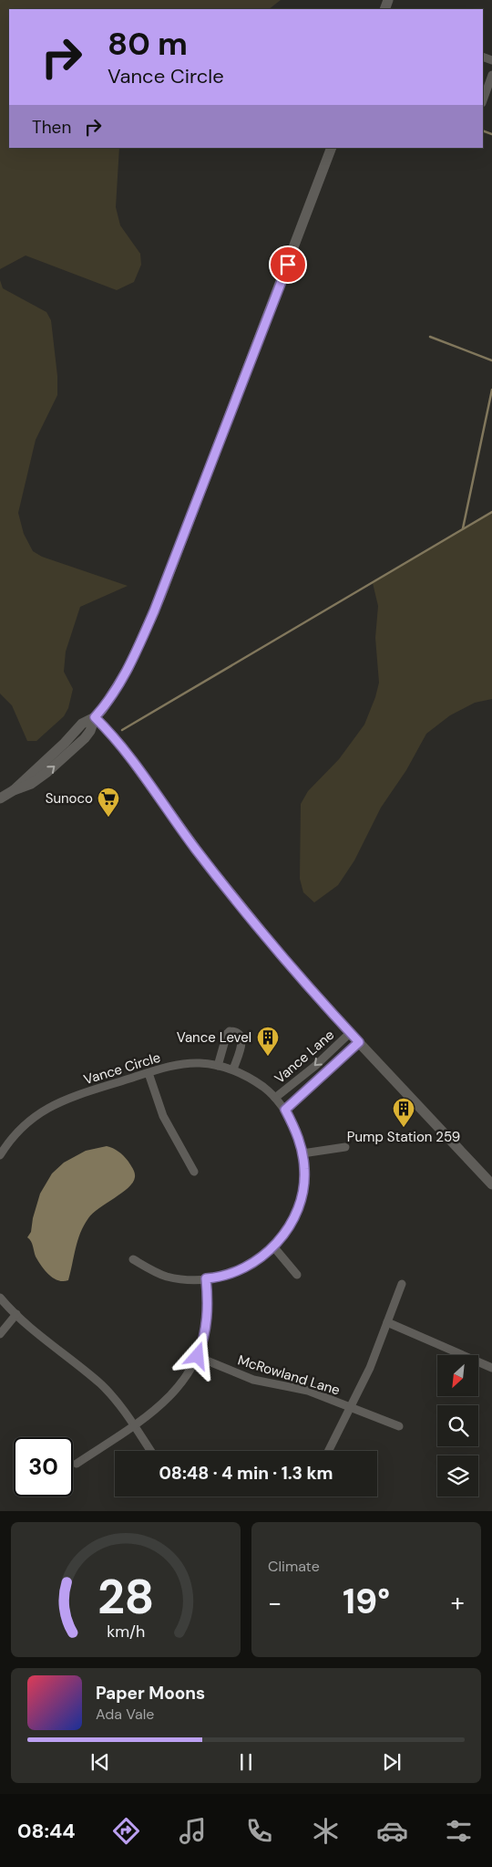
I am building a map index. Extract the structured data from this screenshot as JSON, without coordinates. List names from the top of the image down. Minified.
{"streets":{"street":["Vance Lane","Vance Circle","McRowland Lane"]},"crossings":[["Vance Lane","Vance Circle"]],"places":{"supermarket":["Sunoco"],"building":["Vance Level","Pump Station 259"]},"north":"bottom left","page":{"turn":["80 m","Vance Circle"],"then":"Then","limit":"30","trip":"08:48 · 4 min · 1.3 km","tile":"Climate","heat":["−","19°","+"],"song":["Paper Moons","Ada Vale"],"tabs":"08:44","gauge":["28","km/h"]}}
